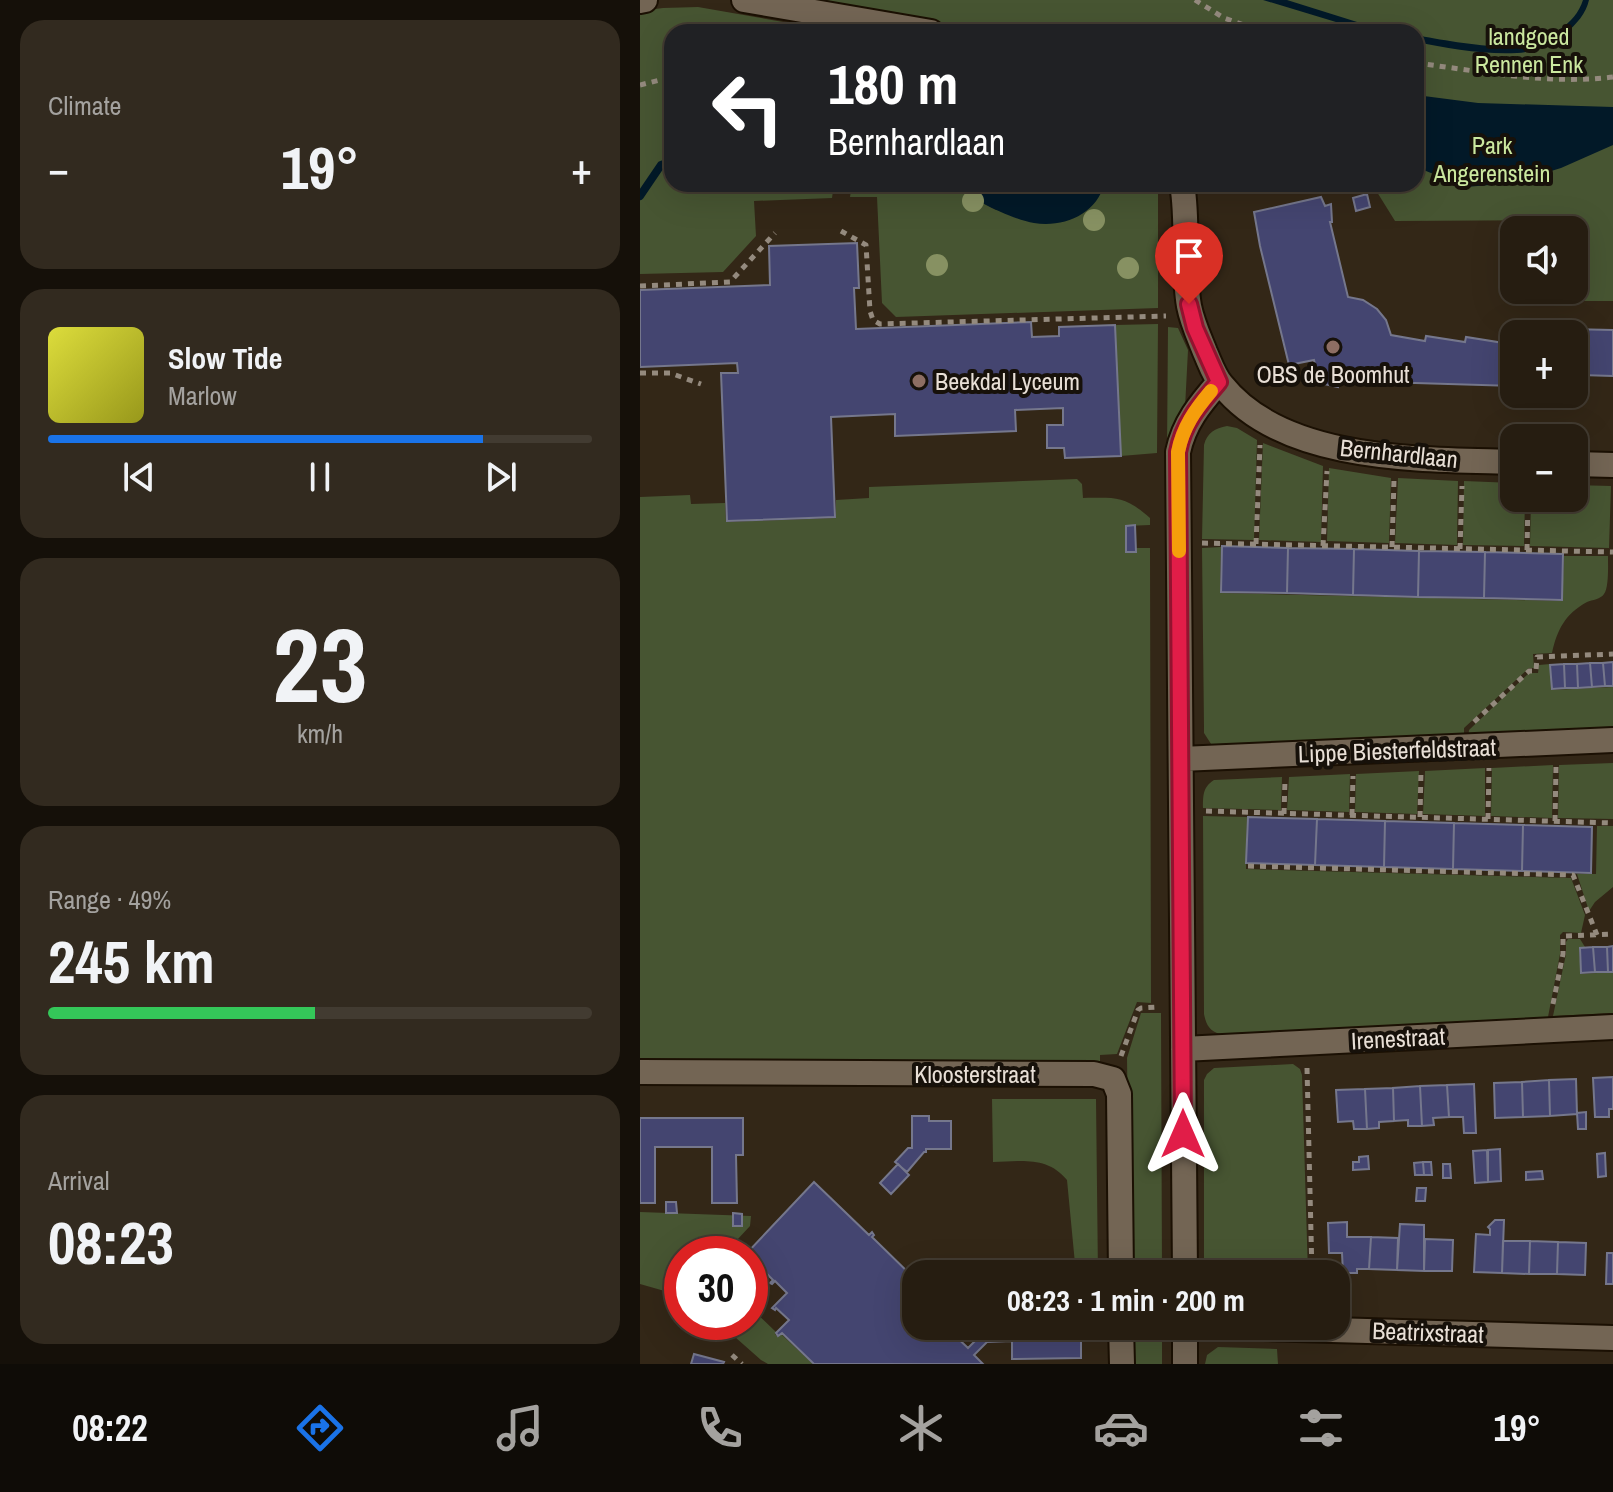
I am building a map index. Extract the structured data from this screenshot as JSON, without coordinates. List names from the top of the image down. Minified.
{"streets":{"street":["Bernhardlaan","Lippe Biesterfeldstraat","Irenestraat","Kloosterstraat","Beatrixstraat"]},"parks":["landgoed Rennen Enk","Park Angerenstein"],"places":["OBS de Boomhut","Beekdal Lyceum"],"page":{"tile":["Climate",["23","km/h"],["Range · 49%","245 km"],["Arrival","08:23"]],"turn":["180 m","Bernhardlaan"],"heat":["−","19°","+"],"map_buttons":["+","−"],"song":["Slow Tide","Marlow"],"limit":"30","trip":"08:23 · 1 min · 200 m","tabs":["08:22","19°"]}}
